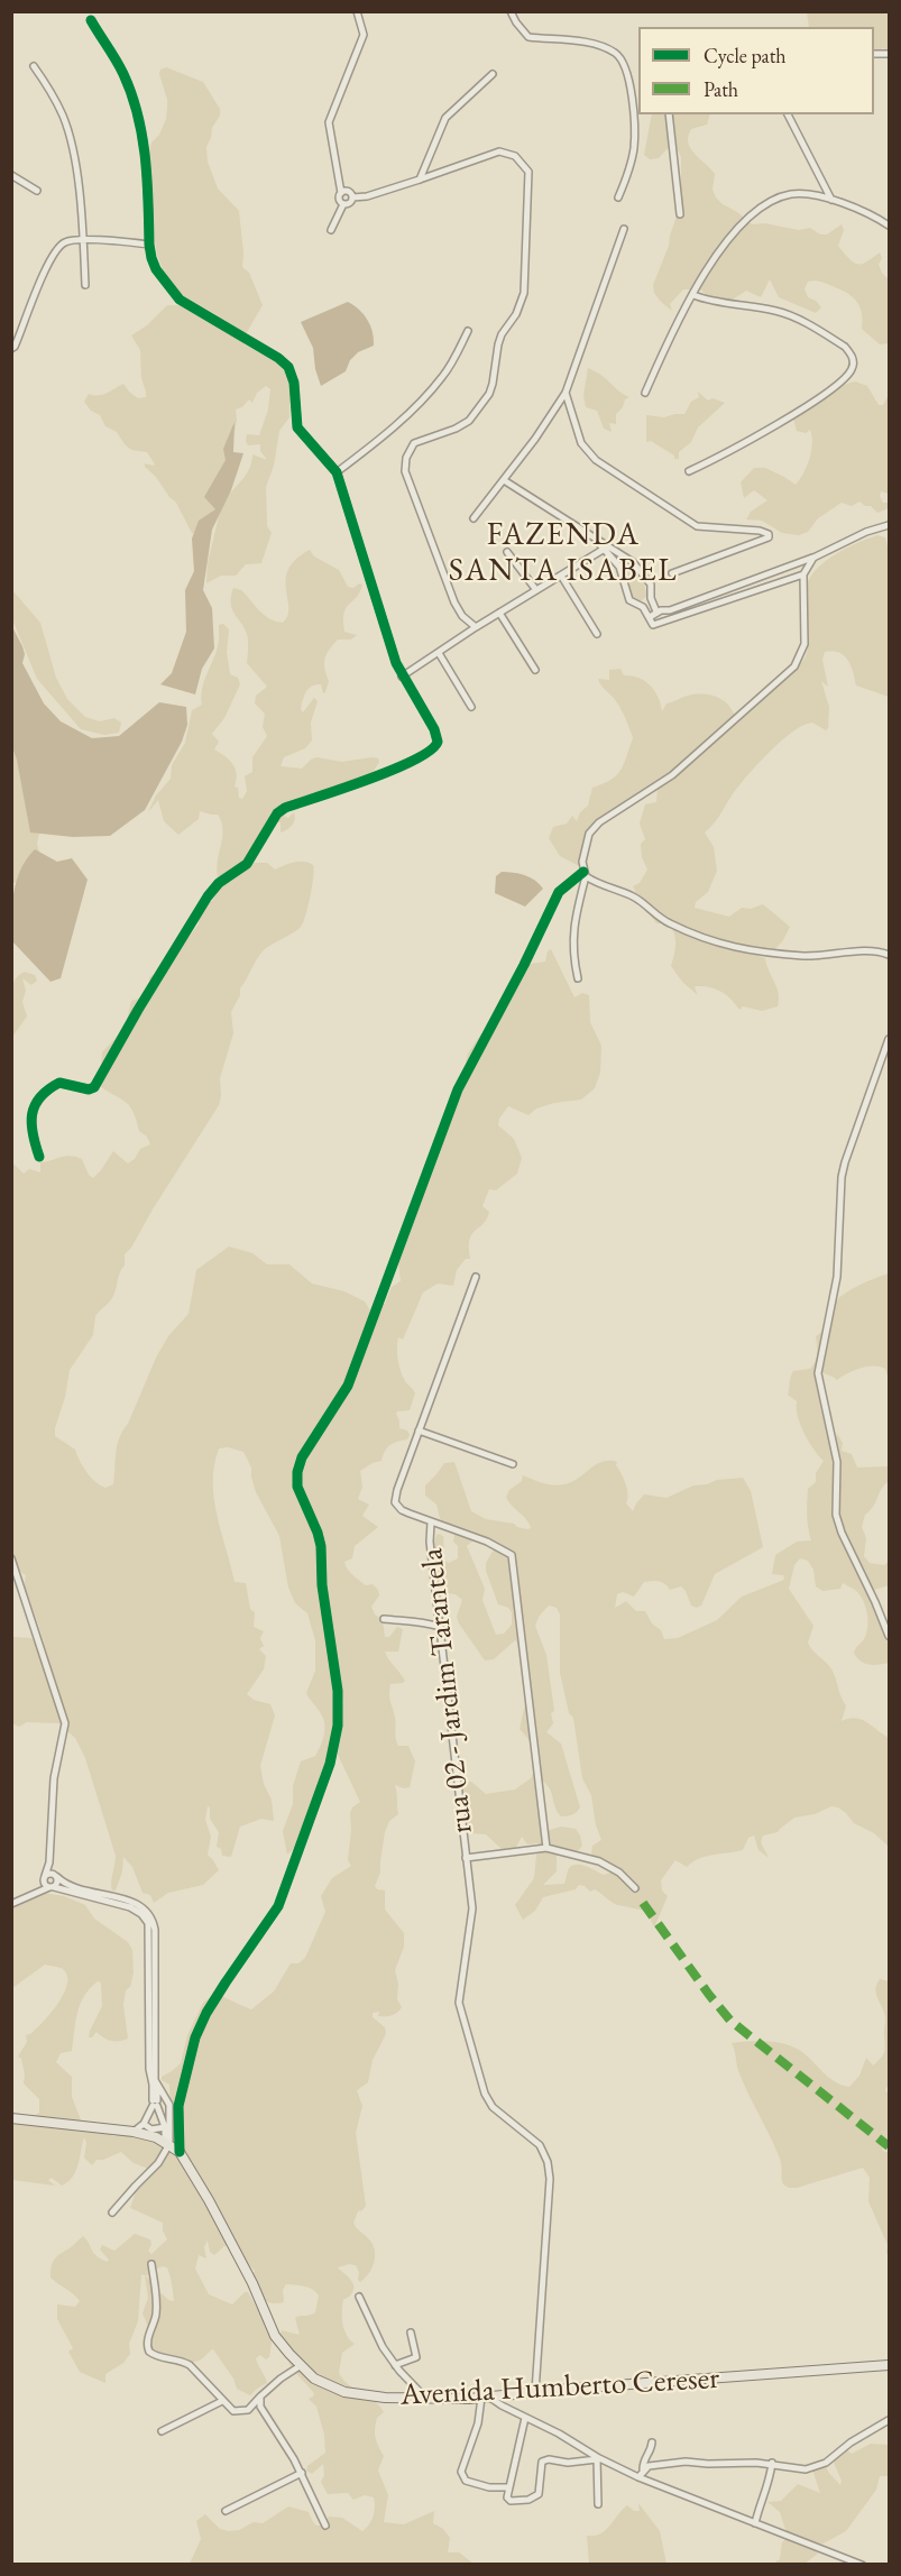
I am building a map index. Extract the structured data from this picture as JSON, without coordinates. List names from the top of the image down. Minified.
{"streets":{"main road":["Avenida Humberto Cereser"],"street":["rua 02 - Jardim Tarantela"]},"crossings":[["rua 02 - Jardim Tarantela","Avenida Humberto Cereser"]],"districts":["FAZENDA SANTA ISABEL"],"legend":["Cycle path","Path"]}
